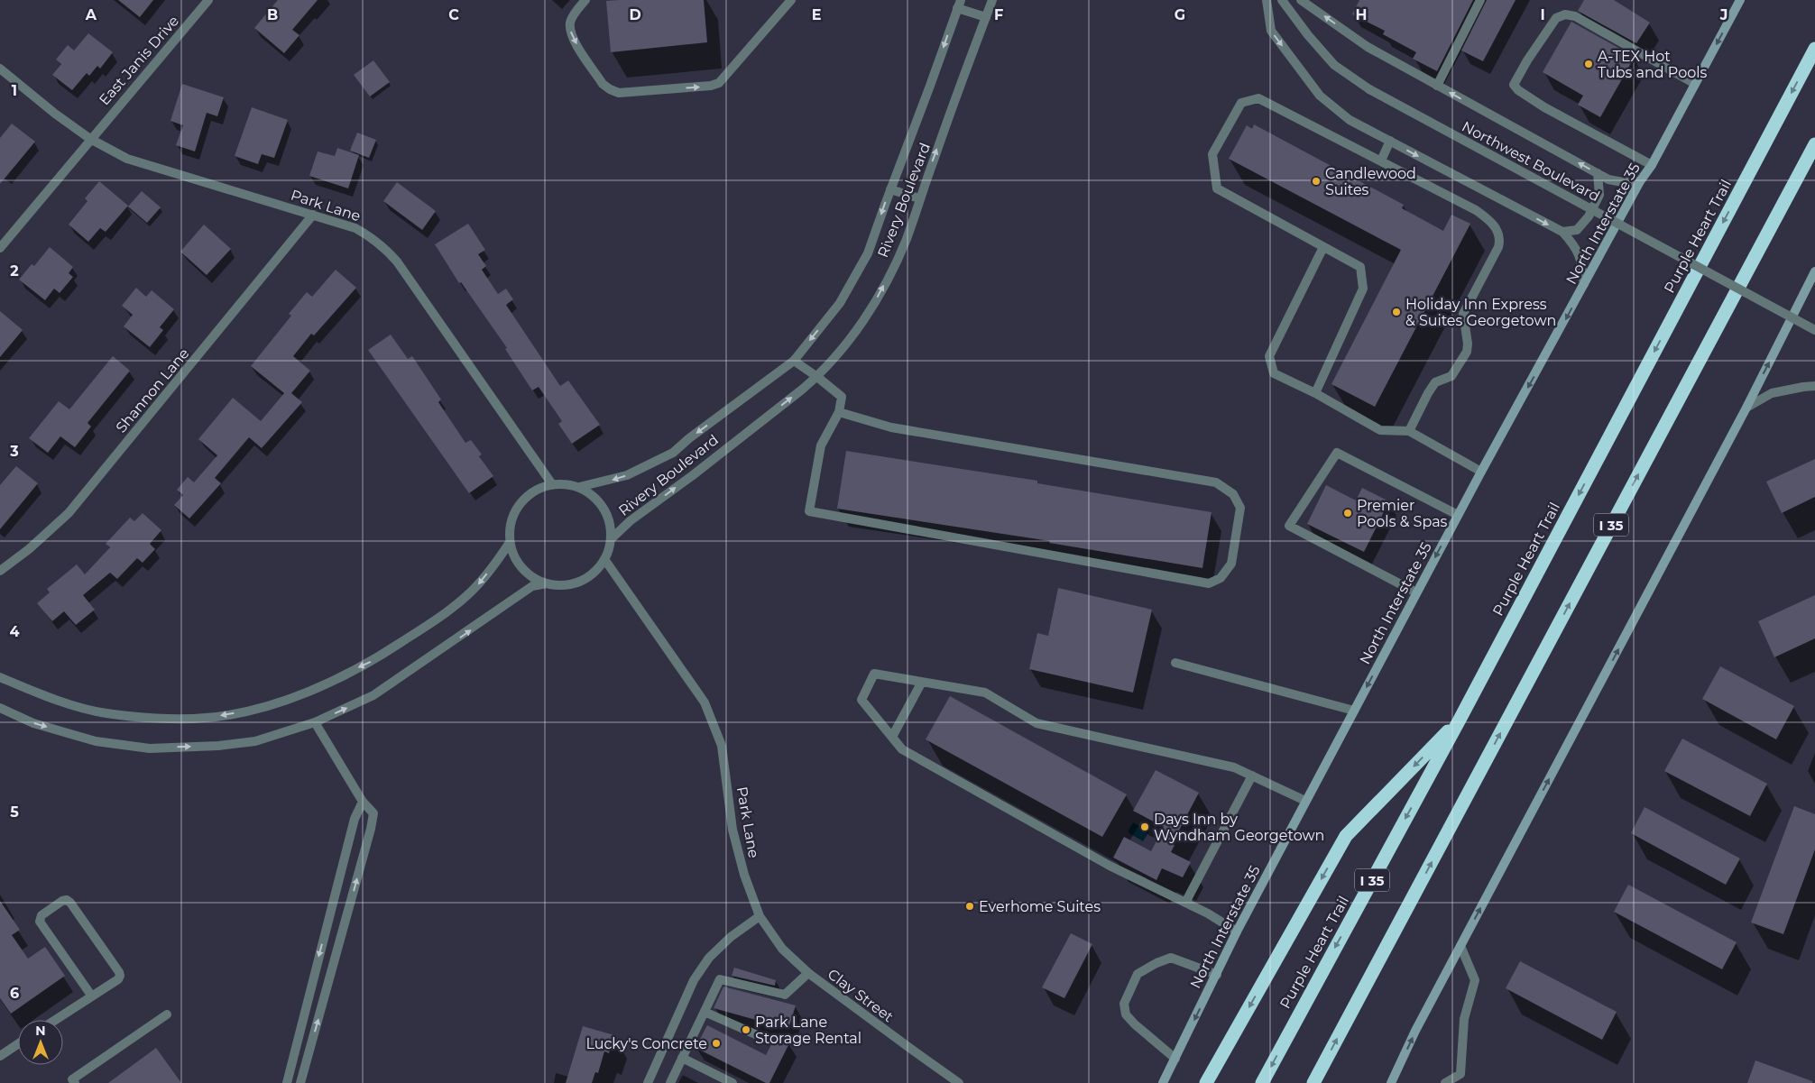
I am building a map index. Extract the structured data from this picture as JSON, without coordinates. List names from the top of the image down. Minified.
{"streets":{"highway":["Purple Heart Trail","I 35"],"main road":["North Interstate 35"],"street":["East Janis Drive","Northwest Boulevard","Rivery Boulevard","Park Lane","Shannon Lane","Clay Street"]},"crossings":[["East Janis Drive","Park Lane"],["Rivery Boulevard","Park Lane"],["Park Lane","Shannon Lane"],["Park Lane","Clay Street"]],"one_way":["North Interstate 35"],"places":["A-TEX Hot Tubs and Pools","Candlewood Suites","Holiday Inn Express & Suites Georgetown","Premier Pools & Spas","Days Inn by Wyndham Georgetown","Everhome Suites","Park Lane Storage Rental","Lucky's Concrete"],"north":"top","grid":{"columns":["A","B","C","D","E","F","G","H","I","J"],"rows":["1","2","3","4","5","6"]}}
